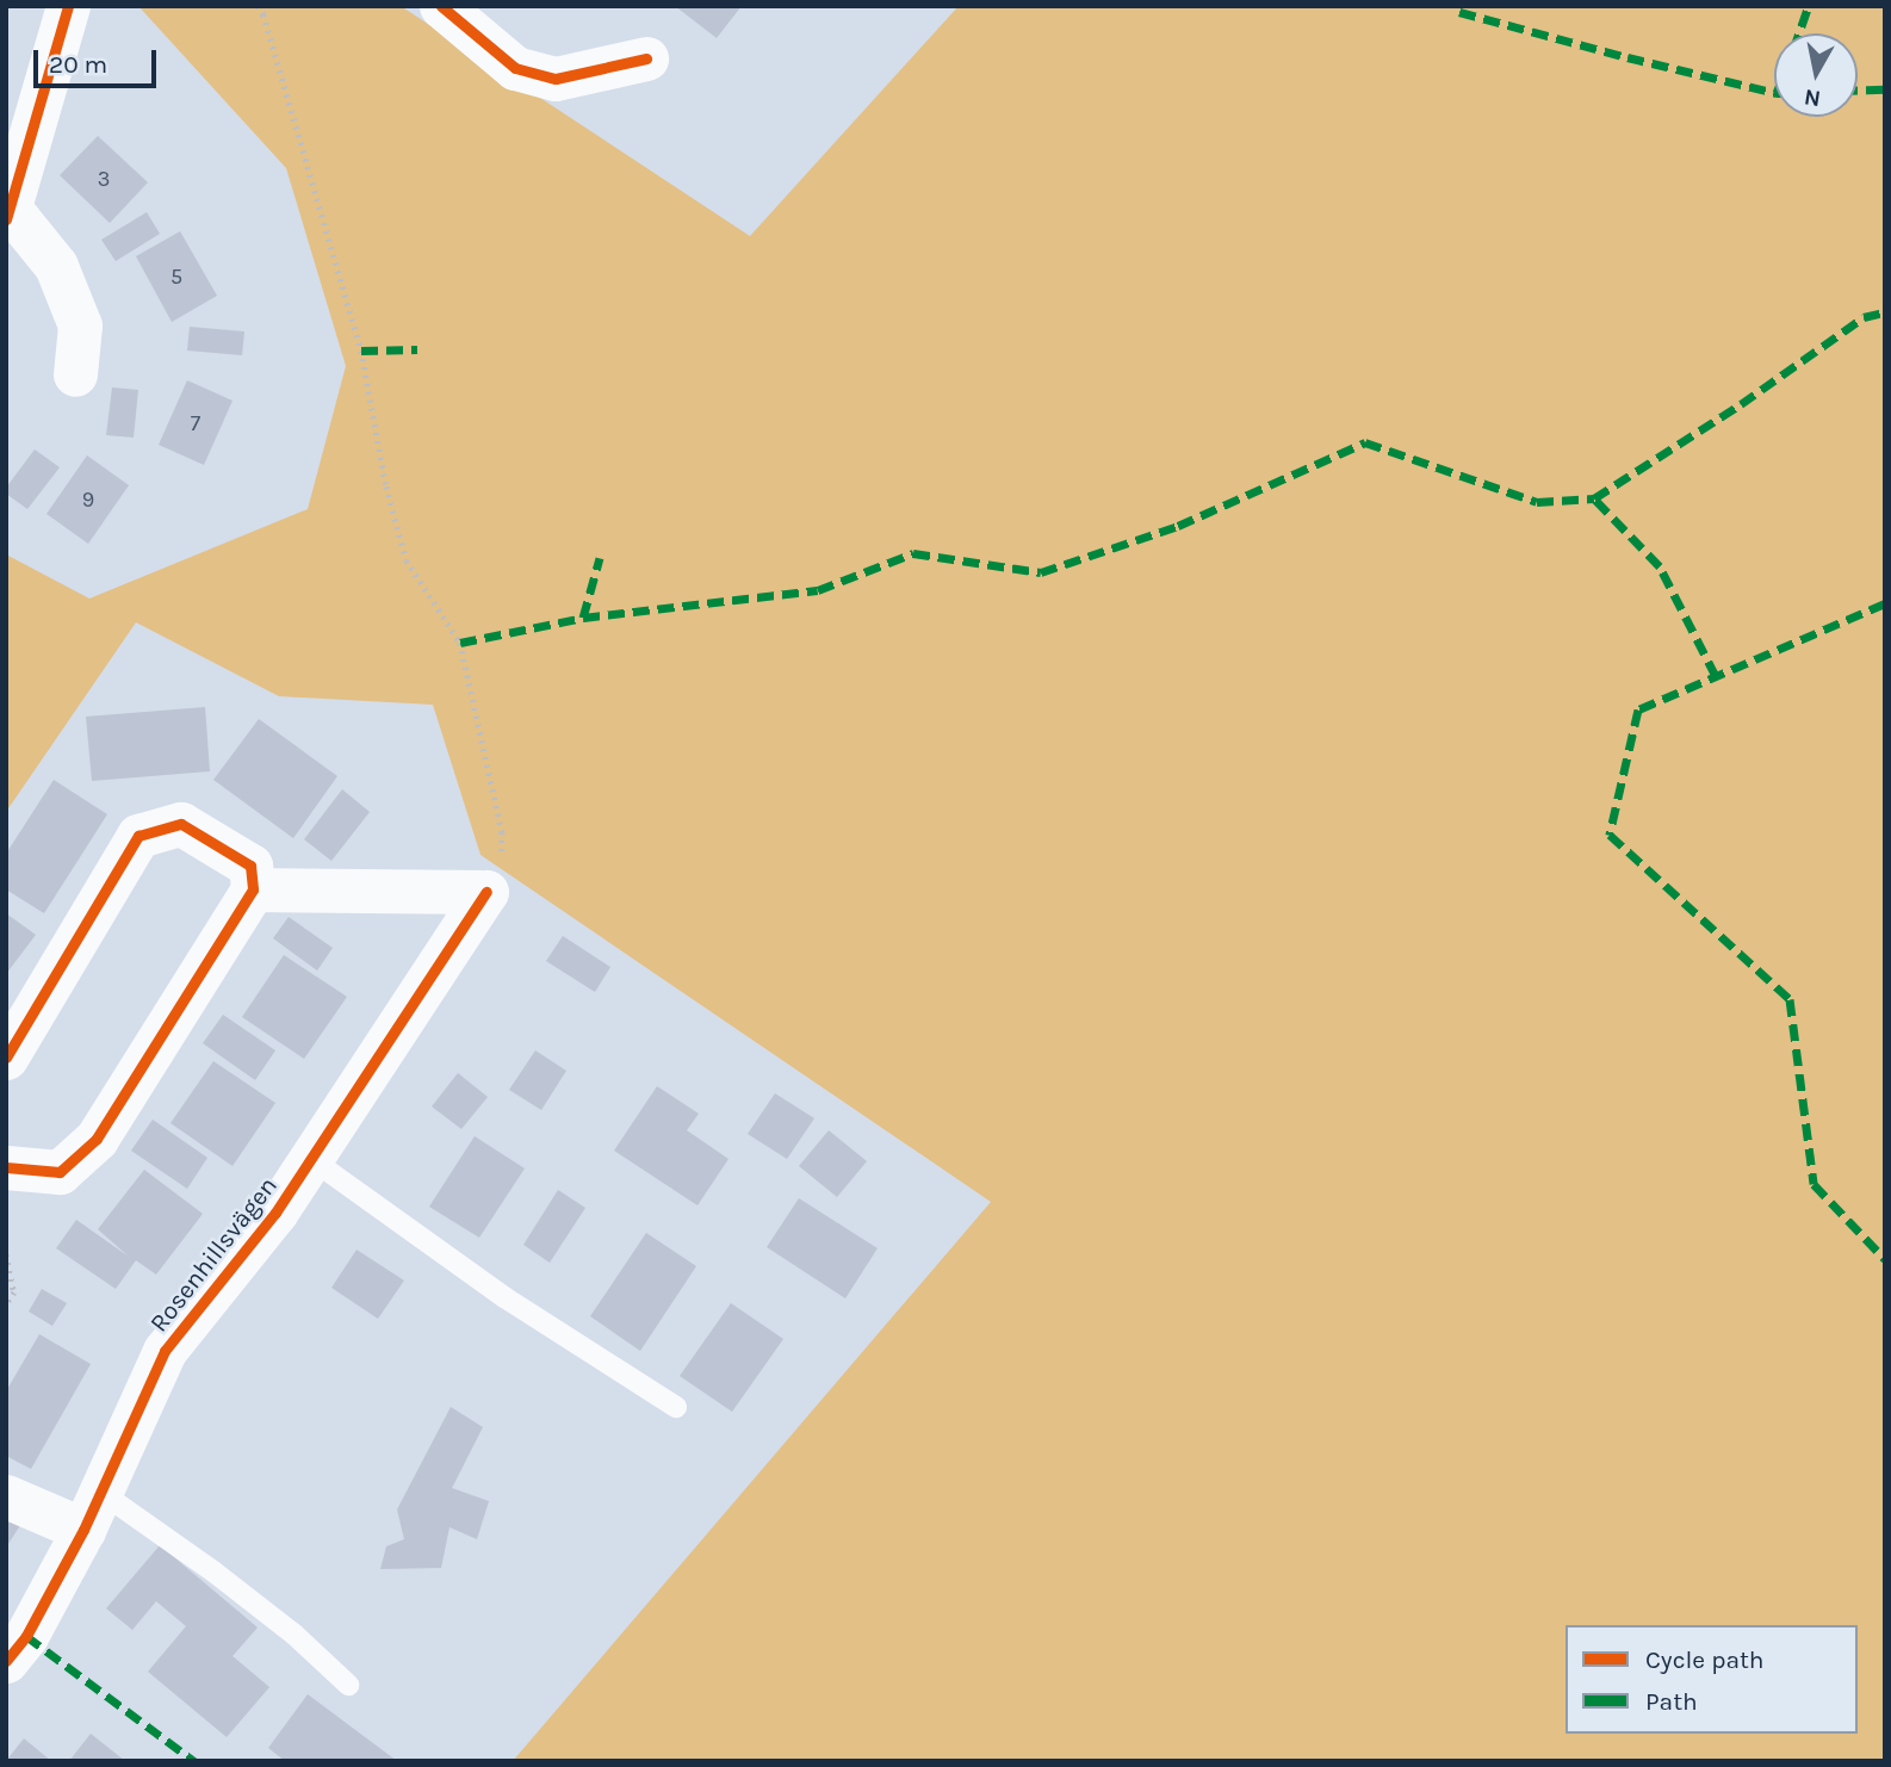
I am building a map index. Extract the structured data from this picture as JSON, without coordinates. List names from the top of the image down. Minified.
{"streets":{"street":["Rosenhillsvägen"]},"house_numbers":["3","5","7","9"],"legend":["Cycle path","Path"],"scale_bar":"20 m","north":"bottom"}
